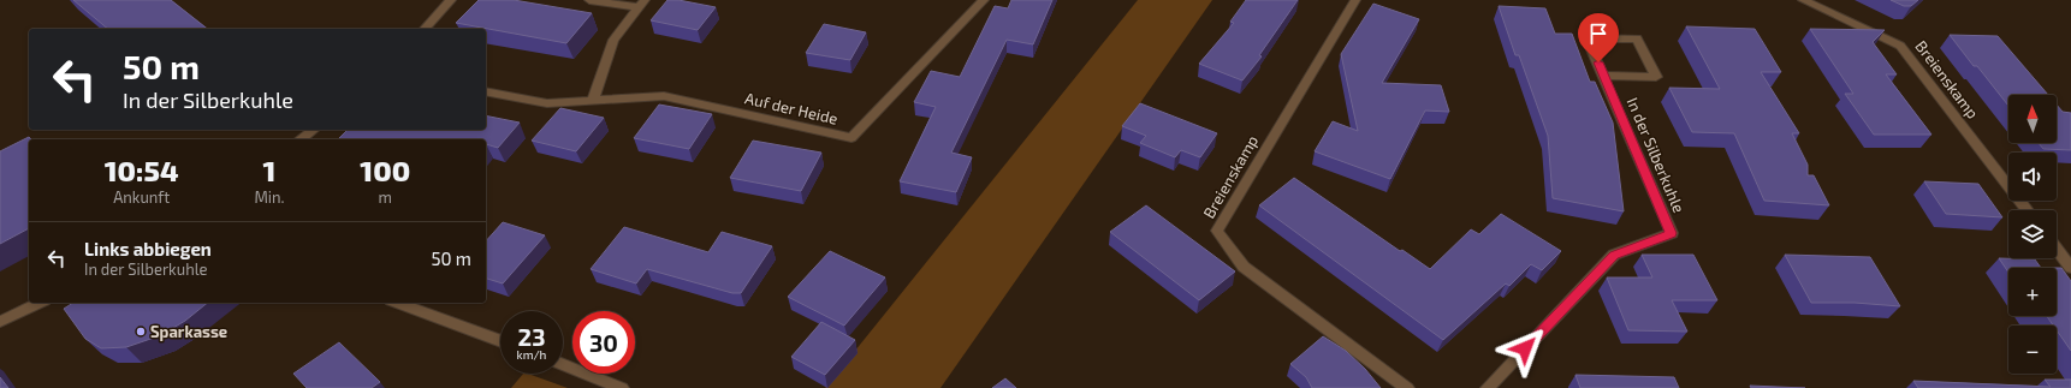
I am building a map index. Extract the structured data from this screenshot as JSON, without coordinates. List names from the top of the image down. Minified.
{"streets":{"street":["Breienskamp","Auf der Heide","In der Silberkuhle"]},"places":["Sparkasse"],"north":"top","page":{"turn":["50 m","In der Silberkuhle"],"map_buttons":["+","−"],"eta":["10:54","Ankunft","1","Min.","100","m"],"list":[{"name":"Links abbiegen","note":"In der Silberkuhle","value":"50 m"}],"speed":"23 km/h","limit":"30"}}
